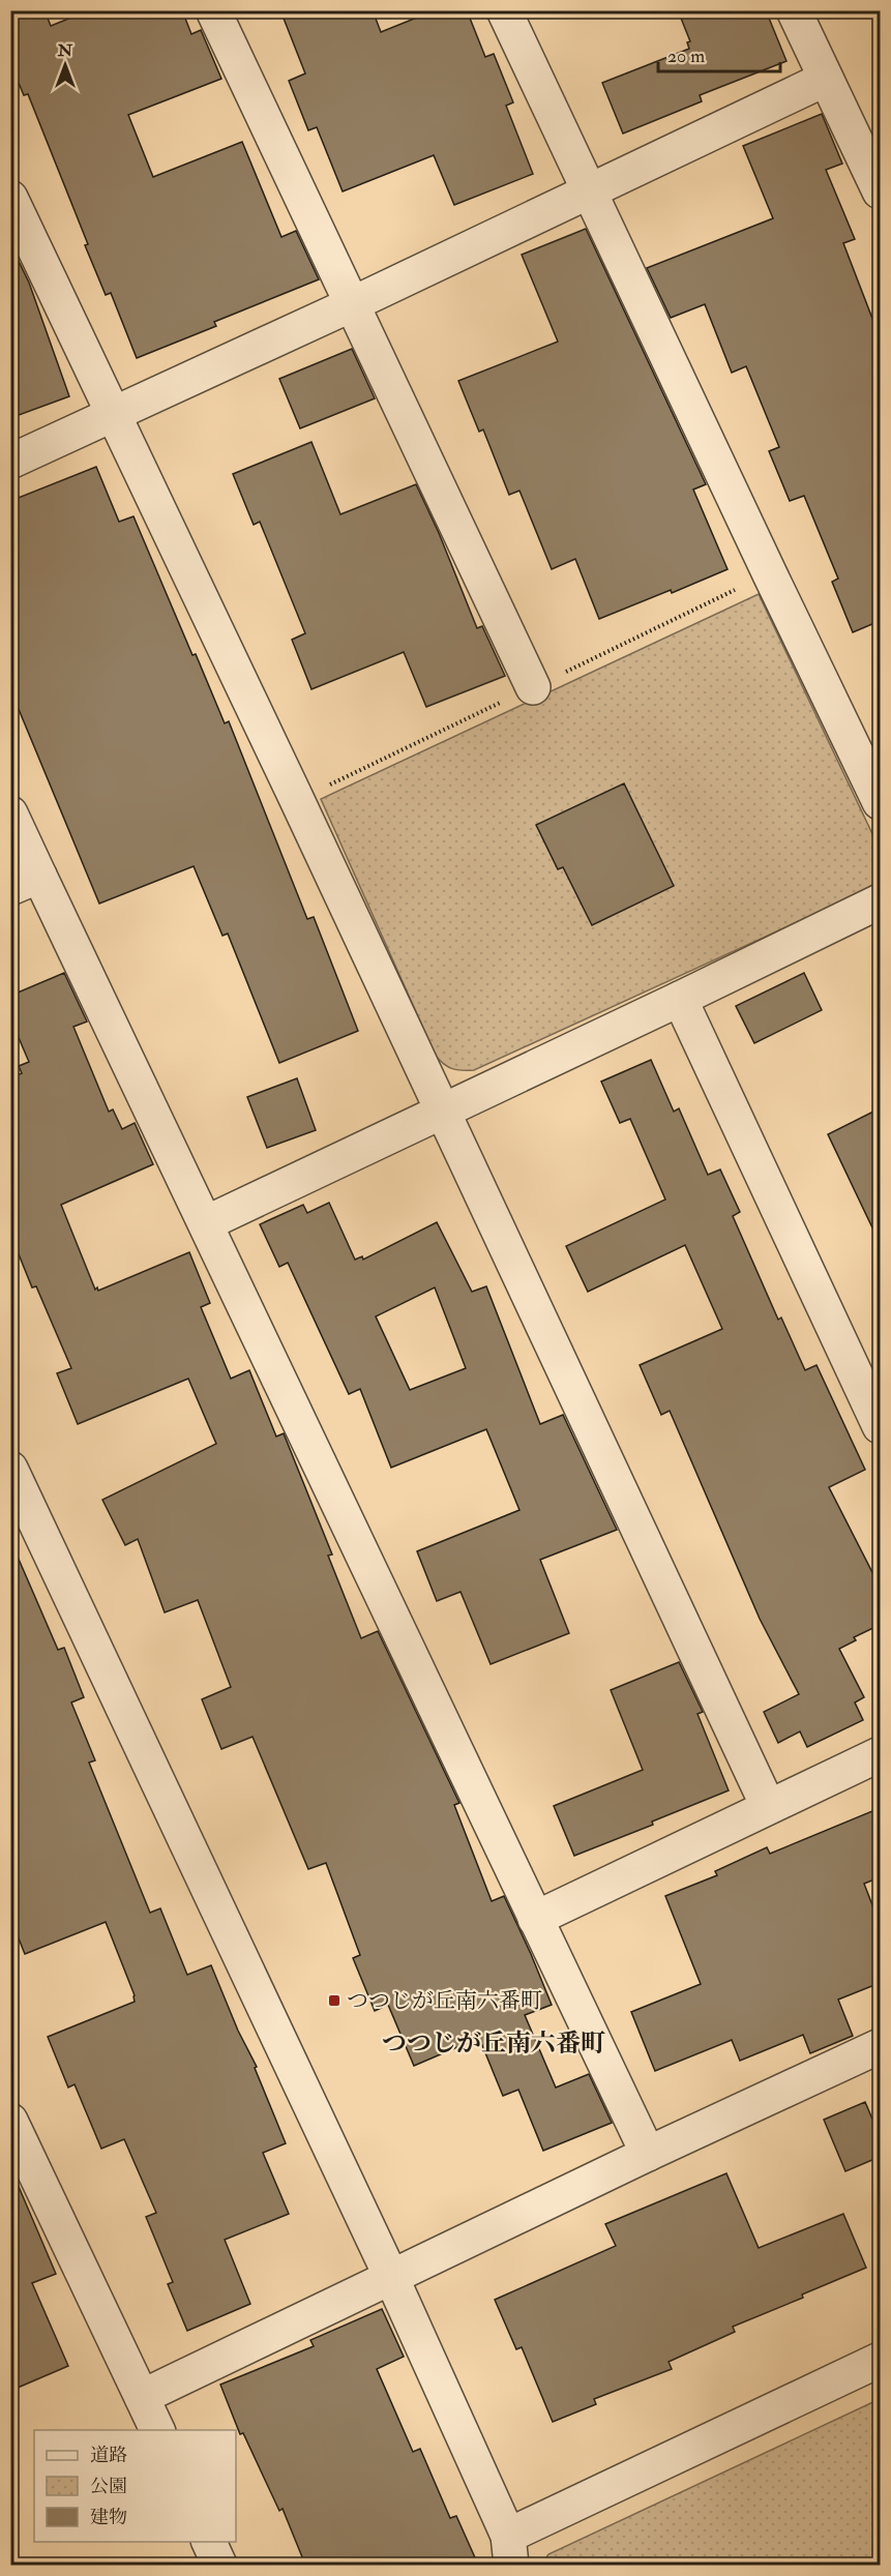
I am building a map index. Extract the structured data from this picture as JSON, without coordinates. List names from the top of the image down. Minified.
{"districts":["つつじが丘南六番町"],"places":{"transit":["つつじが丘南六番町"]},"legend":["道路","公園","建物"],"scale_bar":"20 m","north":"top"}
